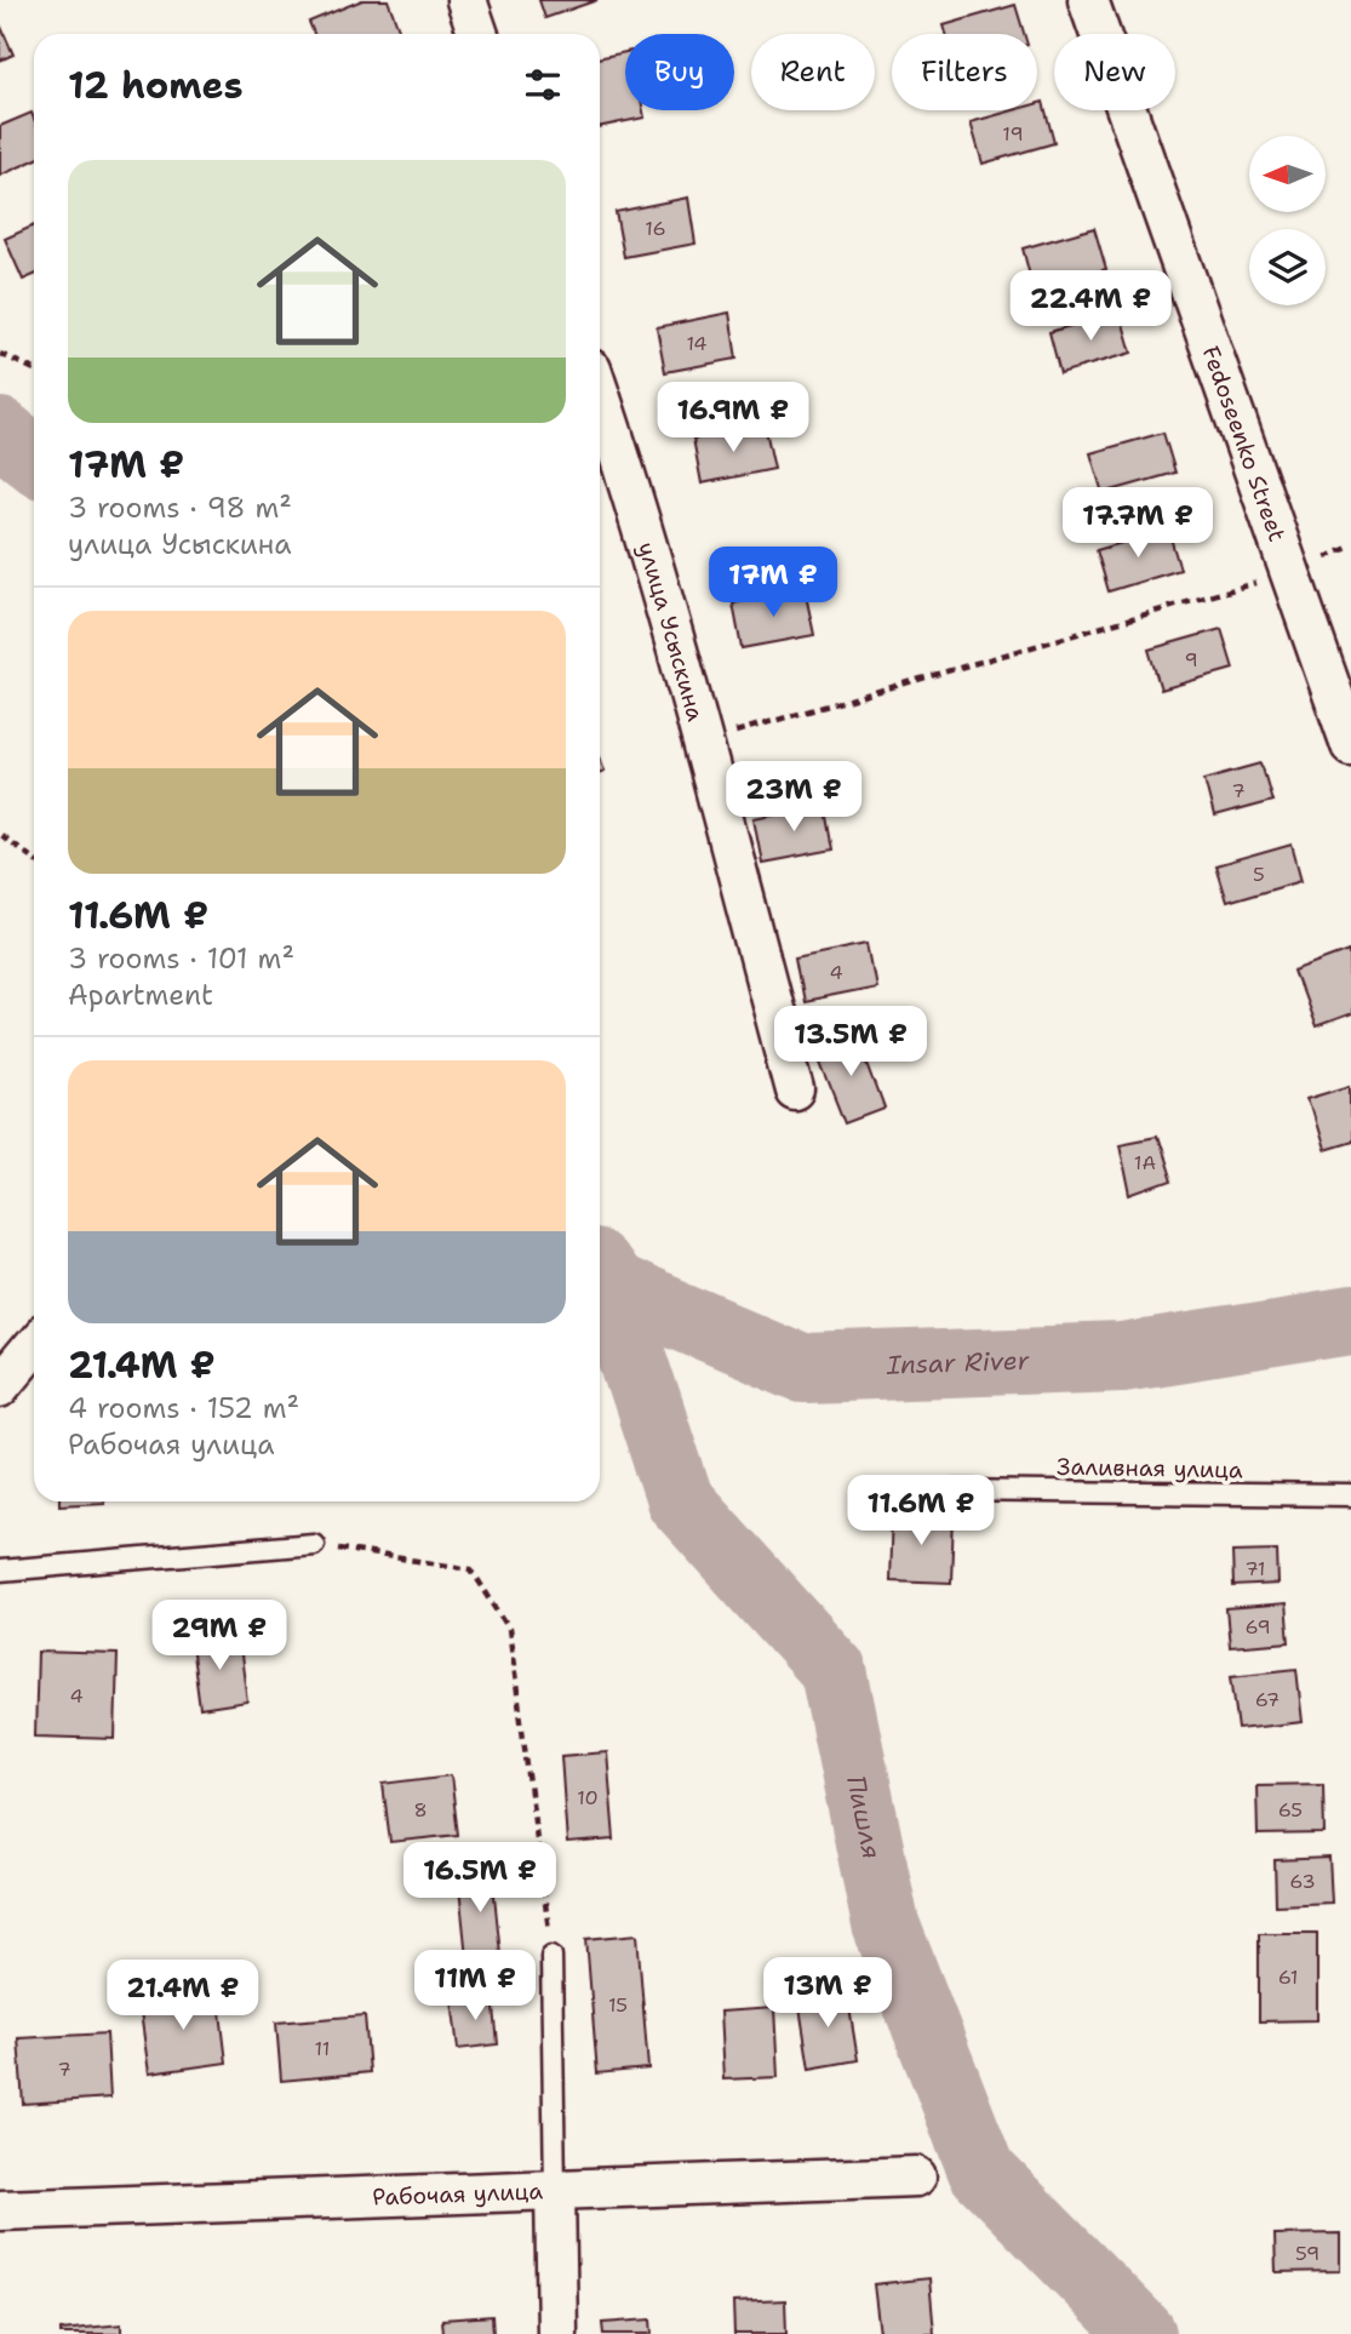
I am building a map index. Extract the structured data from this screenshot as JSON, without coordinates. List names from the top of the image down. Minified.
{"streets":{"street":["Fedoseenko Street","улица Усыскина","Рабочая улица"],"lane":["Заливная улица"]},"water":["Insar River","Пишля"],"house_numbers":["19","16","14","9","7","5","4","1А","71","69","4","67","10","8","65","63","61","15","11","7","59"],"north":"left","page":{"chip":["Buy","Rent","Filters","New"],"heading":"12 homes","list":[{"name":"17M ₽","note":"3 rooms · 98 m² · улица Усыскина"},{"name":"11.6M ₽","note":"3 rooms · 101 m² · Apartment"},{"name":"21.4M ₽","note":"4 rooms · 152 m² · Рабочая улица"}],"price":["22.4M ₽","16.9M ₽","17.7M ₽","17M ₽","23M ₽","13.5M ₽","11.6M ₽","29M ₽","16.5M ₽","11M ₽","13M ₽","21.4M ₽"]}}
